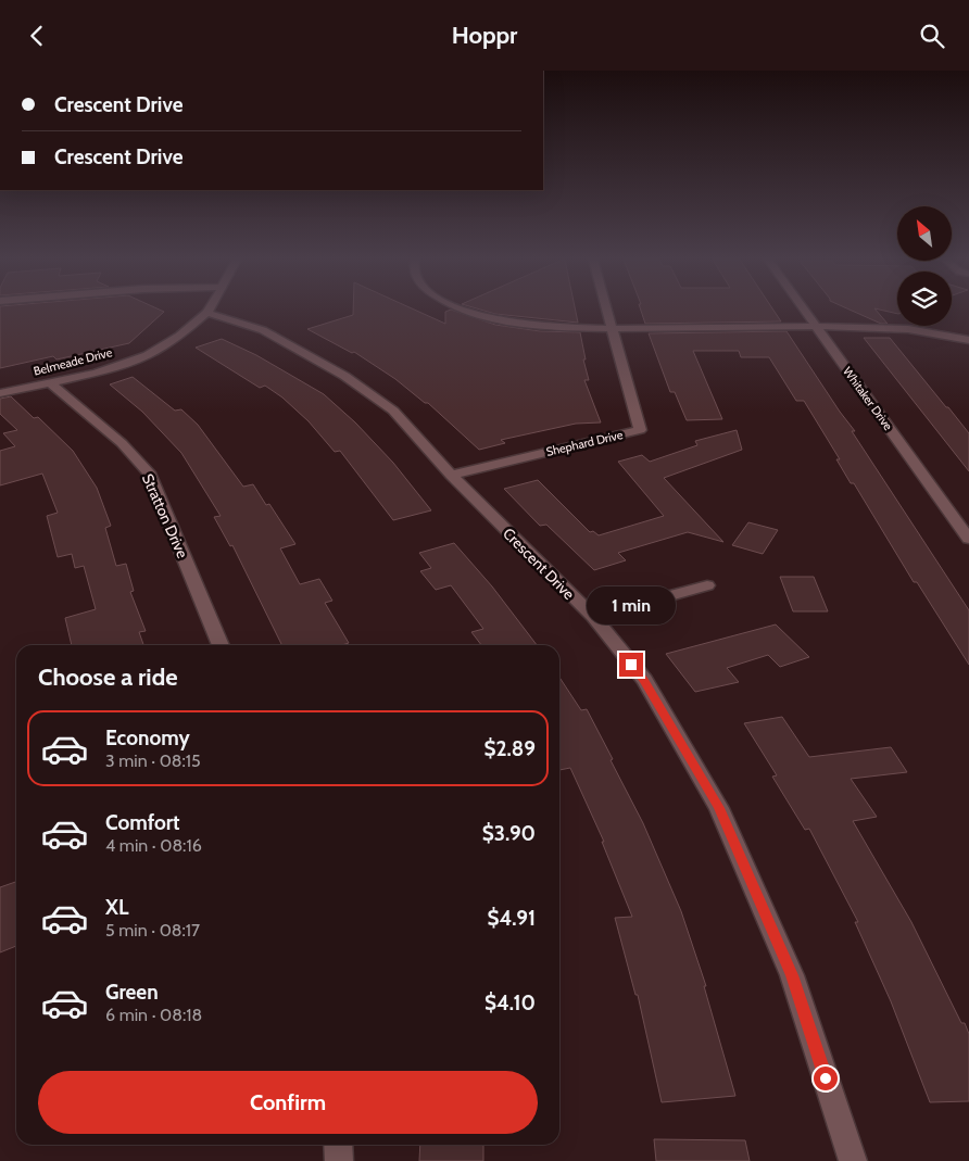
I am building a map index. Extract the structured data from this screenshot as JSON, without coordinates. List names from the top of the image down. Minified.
{"streets":{"street":["Belmeade Drive","Whitaker Drive","Shephard Drive","Stratton Drive","Crescent Drive"]},"crossings":[["Belmeade Drive","Stratton Drive"],["Belmeade Drive","Crescent Drive"],["Shephard Drive","Crescent Drive"]],"north":"top left","page":{"header":"Hoppr","banner":["Crescent Drive","Crescent Drive"],"bubble":"1 min","heading":"Choose a ride","list":[{"name":"Economy","note":"3 min · 08:15","value":"$2.89"},{"name":"Comfort","note":"4 min · 08:16","value":"$3.90"},{"name":"XL","note":"5 min · 08:17","value":"$4.91"},{"name":"Green","note":"6 min · 08:18","value":"$4.10"}],"buttons":"Confirm"}}
